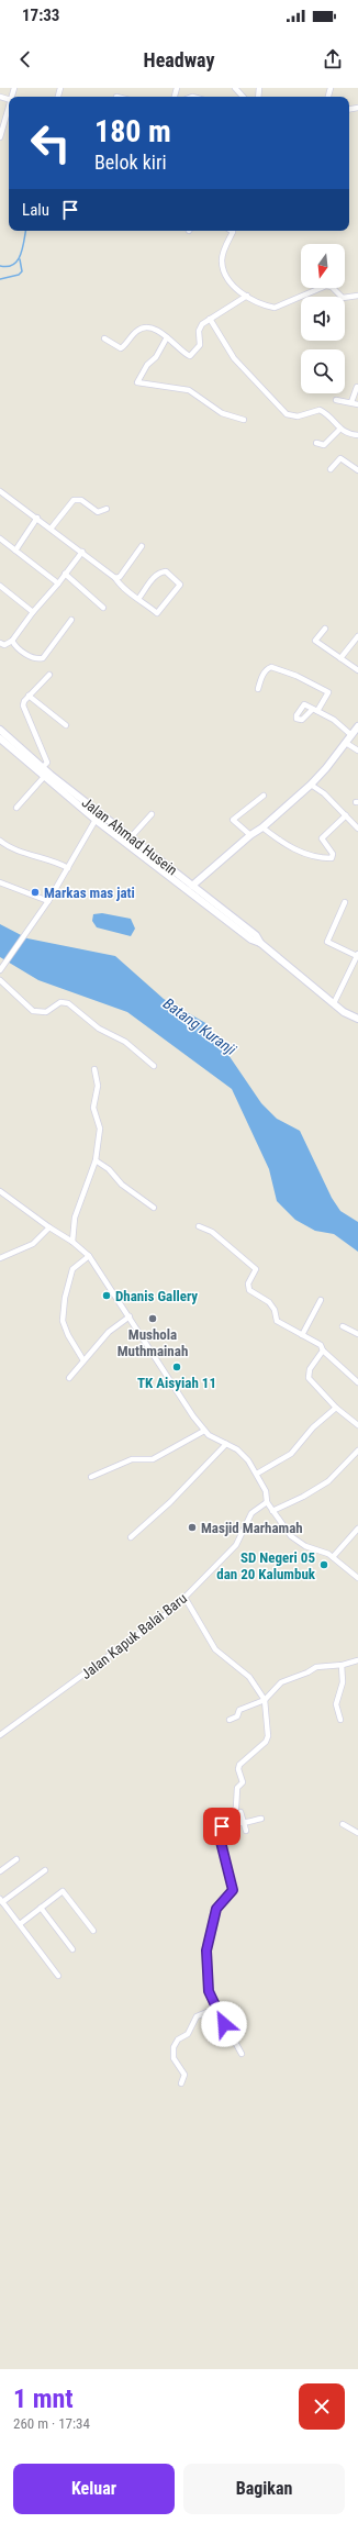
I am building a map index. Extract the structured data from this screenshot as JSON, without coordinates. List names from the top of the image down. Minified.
{"streets":{"main road":["Jalan Ahmad Husein"],"street":["Jalan Kapuk Balai Baru"]},"water":["Batang Kuranji"],"places":["Markas mas jati","Dhanis Gallery","Mushola Muthmainah","TK Aisyiah 11","Masjid Marhamah","SD Negeri 05 dan 20 Kalumbuk"],"north":"bottom","page":{"status":"17:33","header":"Headway","turn":["180 m","Belok kiri"],"then":"Lalu","heading":["1 mnt","260 m · 17:34"],"buttons":["Keluar","Bagikan"]}}
